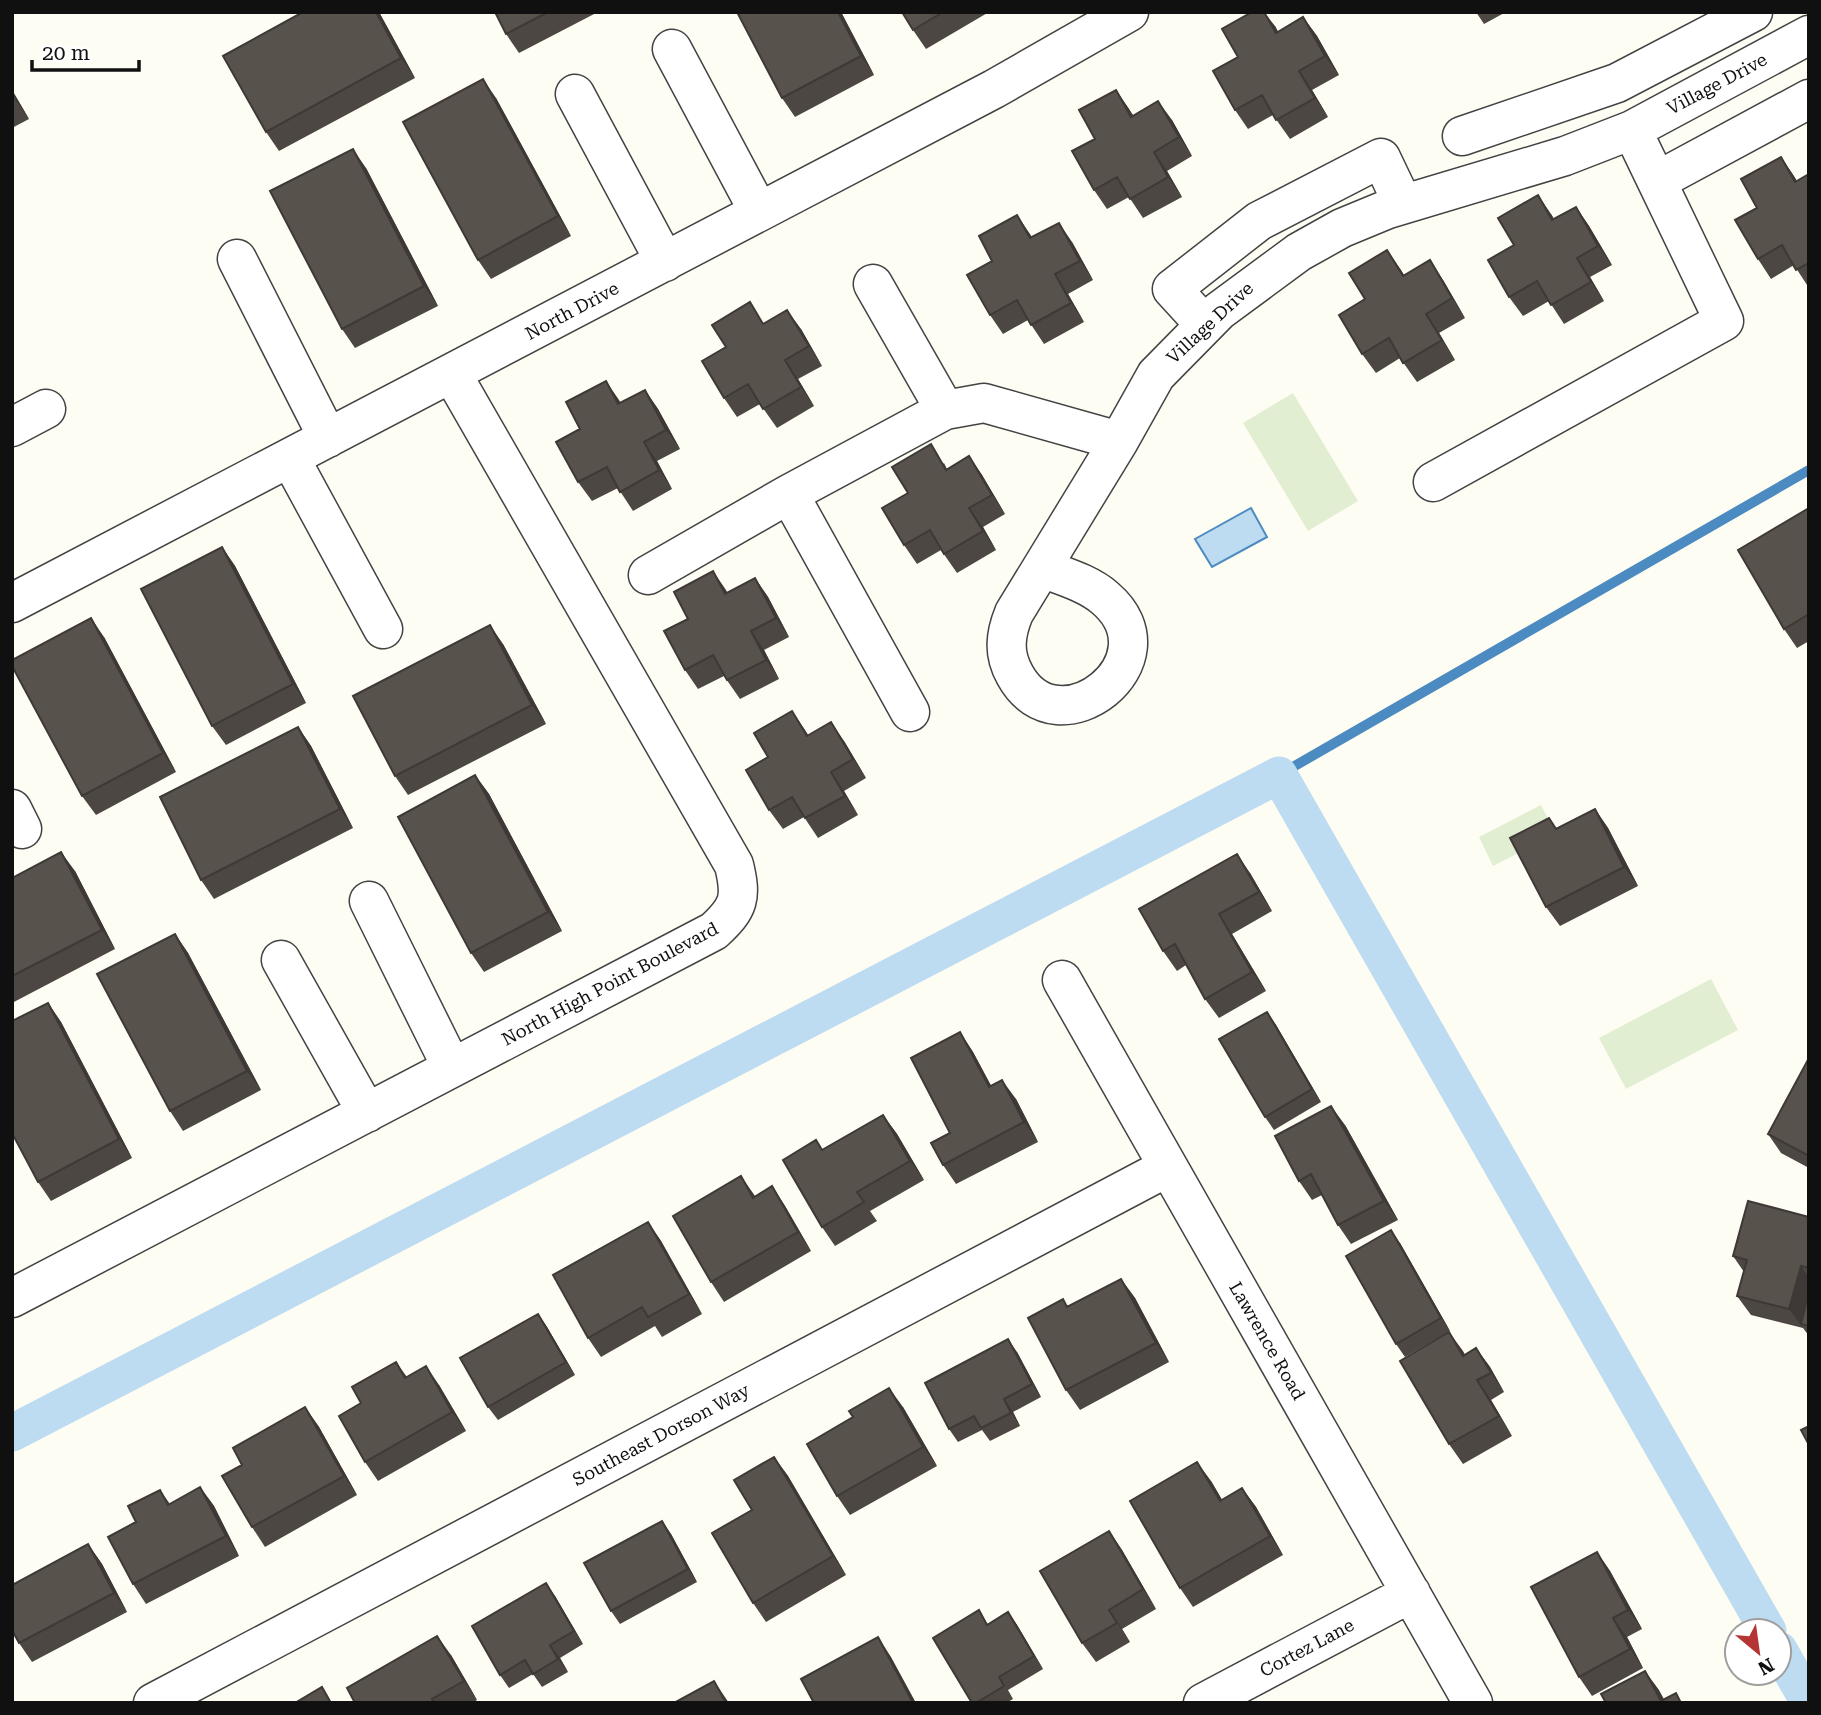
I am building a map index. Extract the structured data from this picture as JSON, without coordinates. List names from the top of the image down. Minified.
{"streets":{"street":["Village Drive","North Drive","North High Point Boulevard","Lawrence Road","Southeast Dorson Way","Cortez Lane"]},"crossings":[["North Drive","North High Point Boulevard"],["Lawrence Road","Southeast Dorson Way"],["Lawrence Road","Cortez Lane"]],"scale_bar":"20 m","north":"bottom right"}
